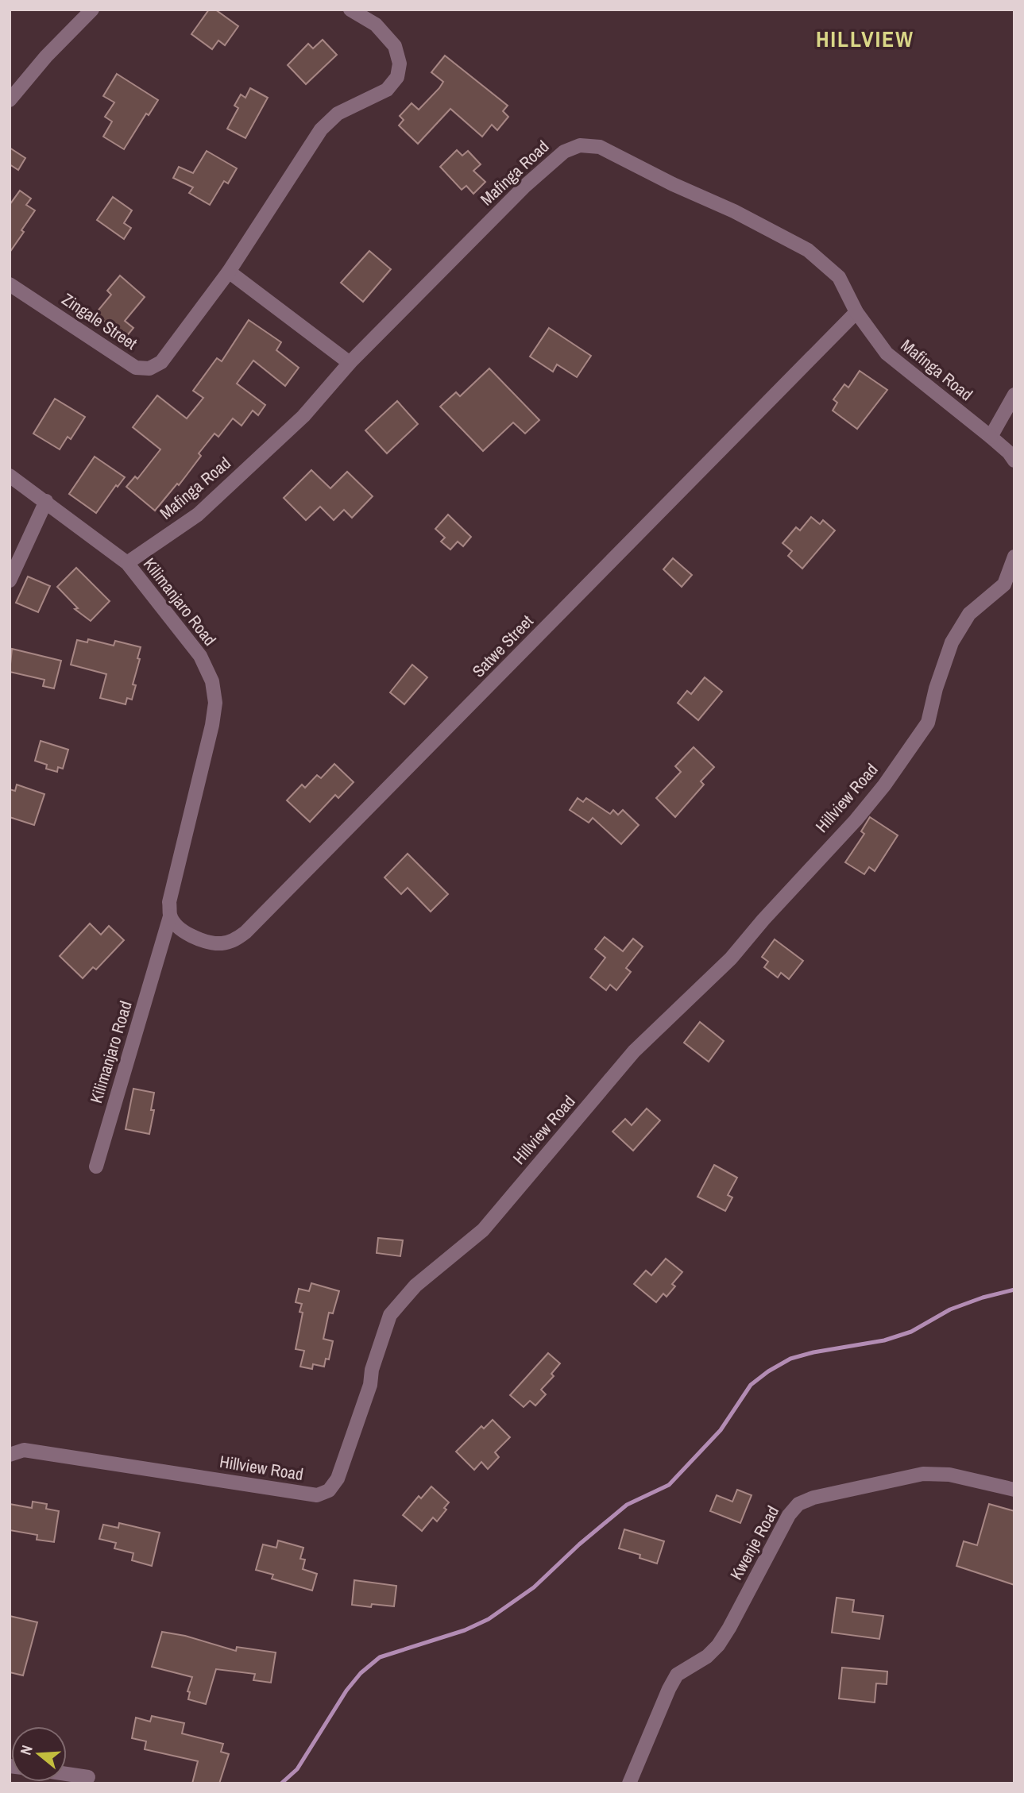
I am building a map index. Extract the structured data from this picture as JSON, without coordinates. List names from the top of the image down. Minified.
{"streets":{"street":["Mafinga Road","Zingale Street","Kilimanjaro Road","Satwe Street","Hillview Road","Kwenje Road"]},"crossings":[["Mafinga Road","Kilimanjaro Road"],["Mafinga Road","Satwe Street"],["Kilimanjaro Road","Satwe Street"]],"districts":["HILLVIEW"],"north":"left"}
